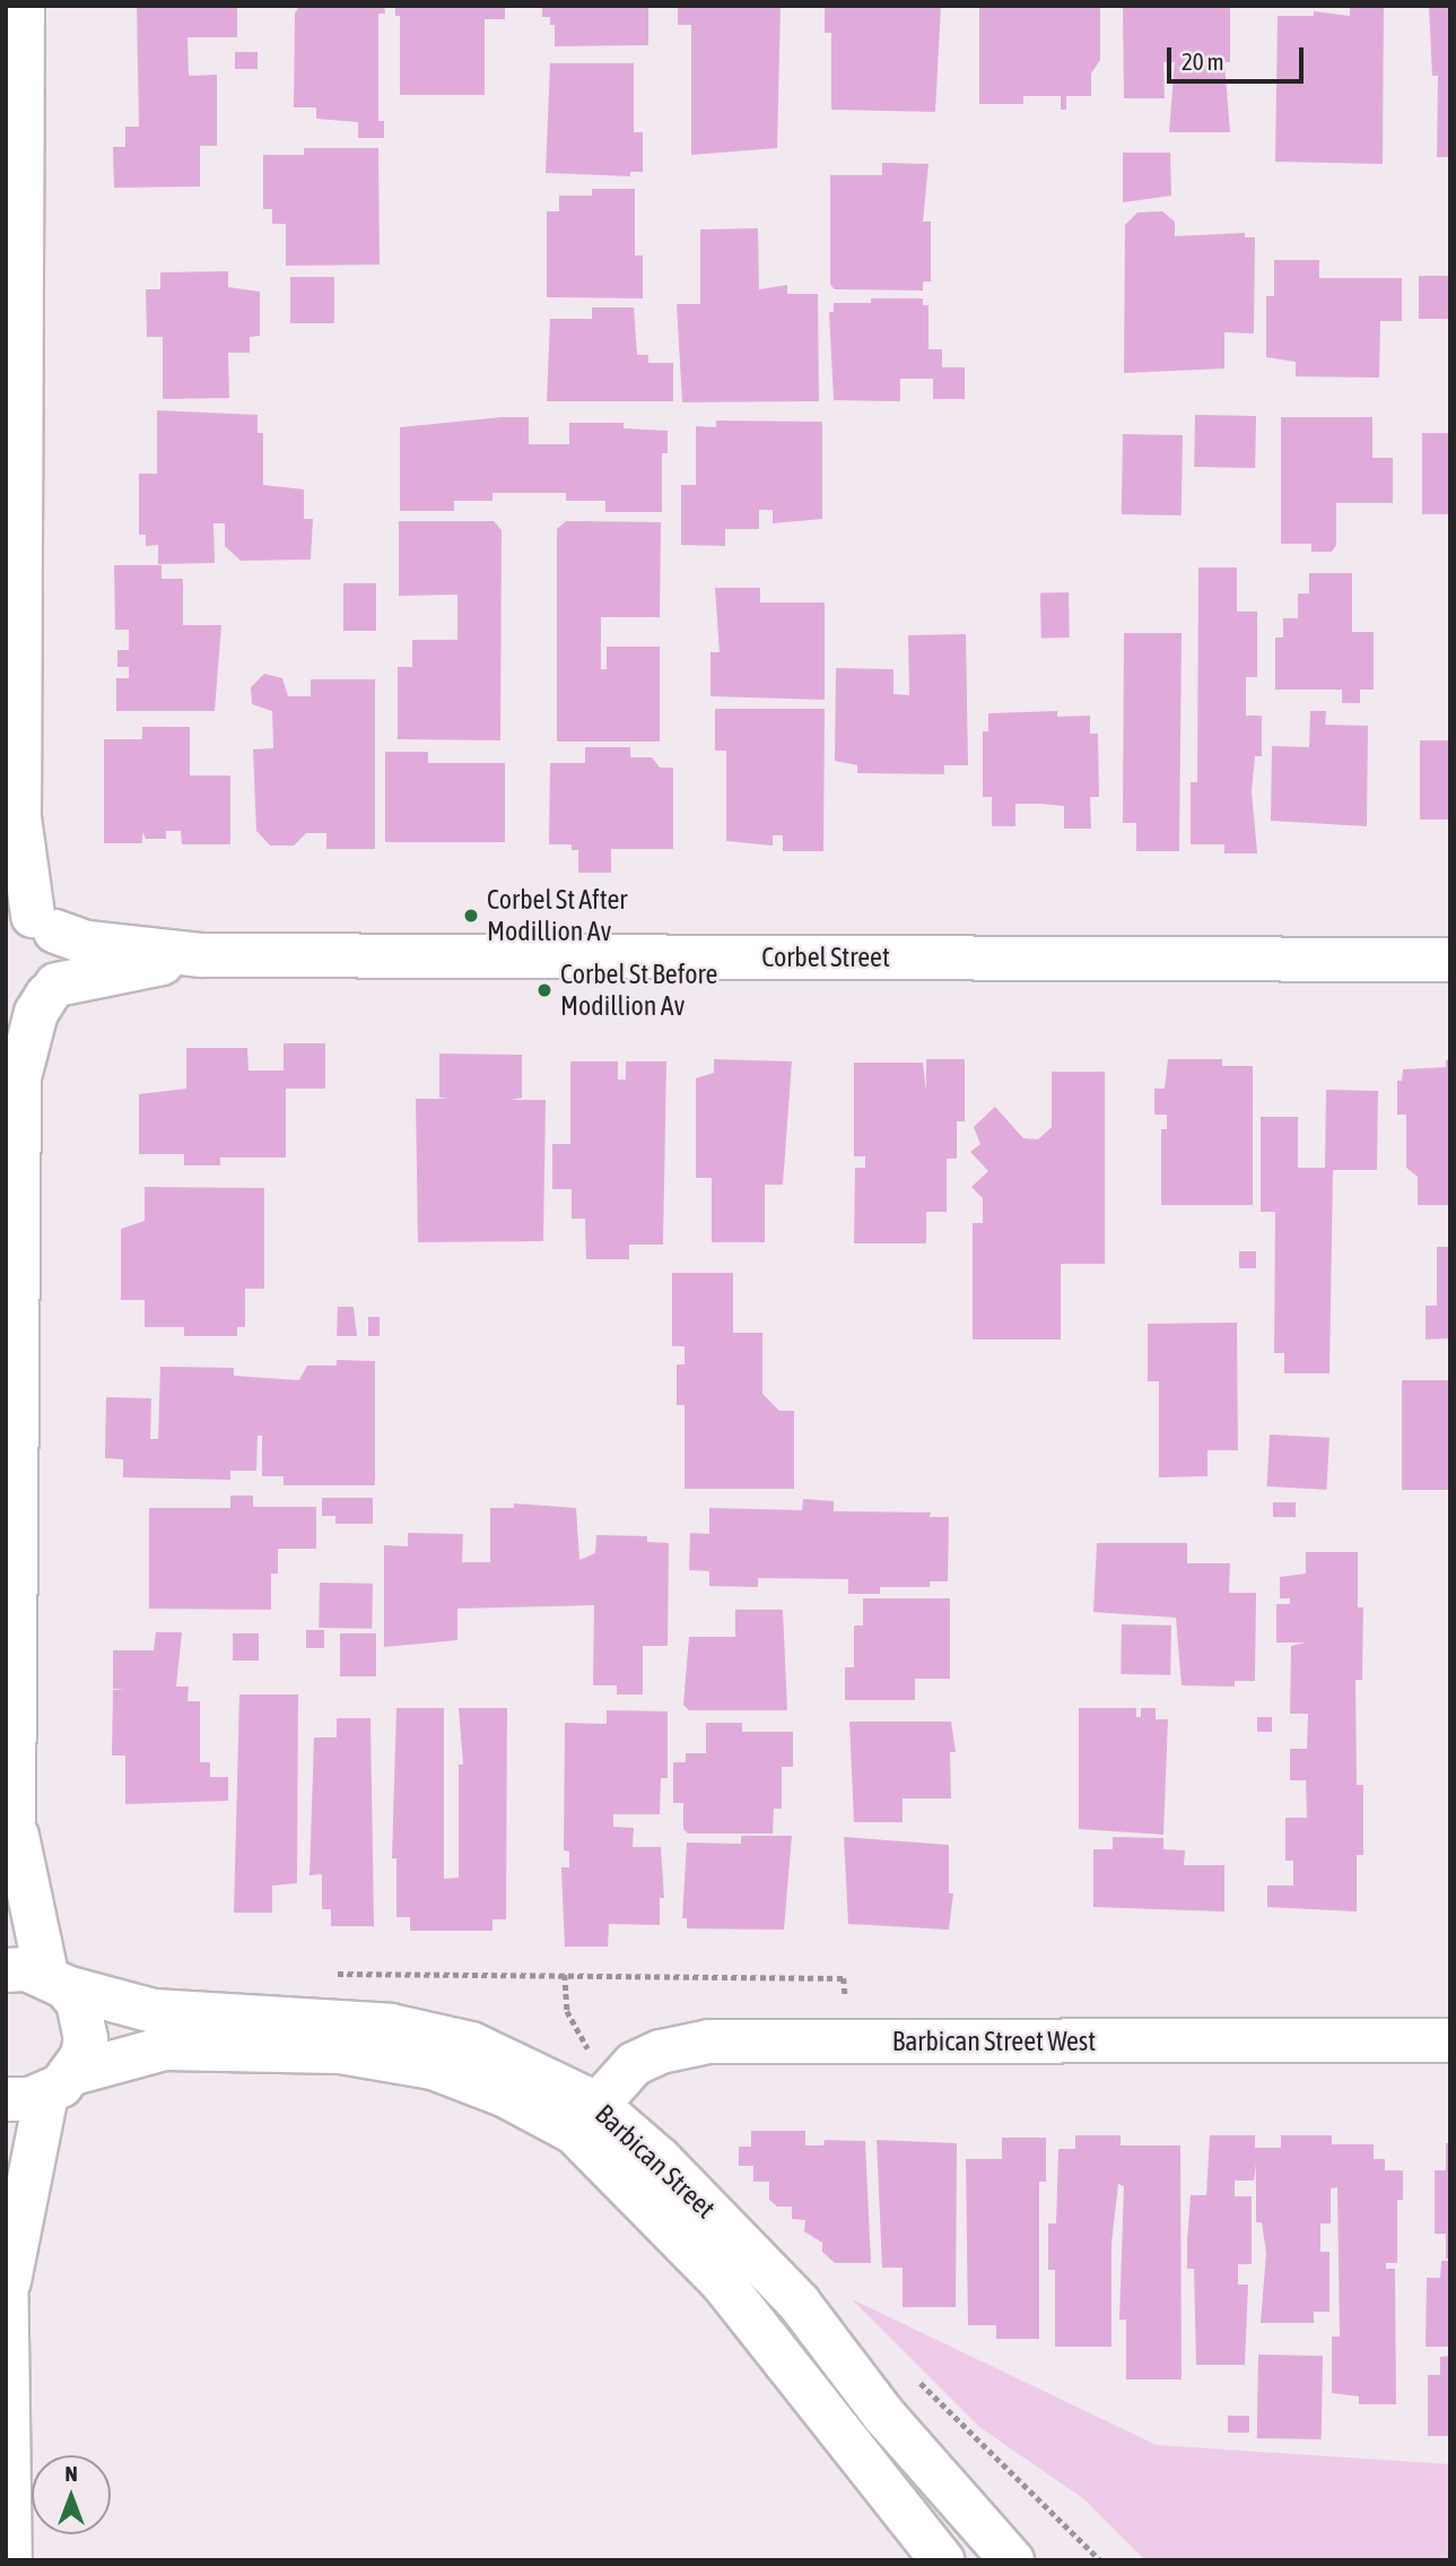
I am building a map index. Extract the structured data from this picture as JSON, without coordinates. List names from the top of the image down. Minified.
{"streets":{"street":["Corbel Street","Barbican Street West","Barbican Street"]},"crossings":[["Barbican Street West","Barbican Street"]],"places":["Corbel St After Modillion Av","Corbel St Before Modillion Av"],"scale_bar":"20 m","north":"top"}
